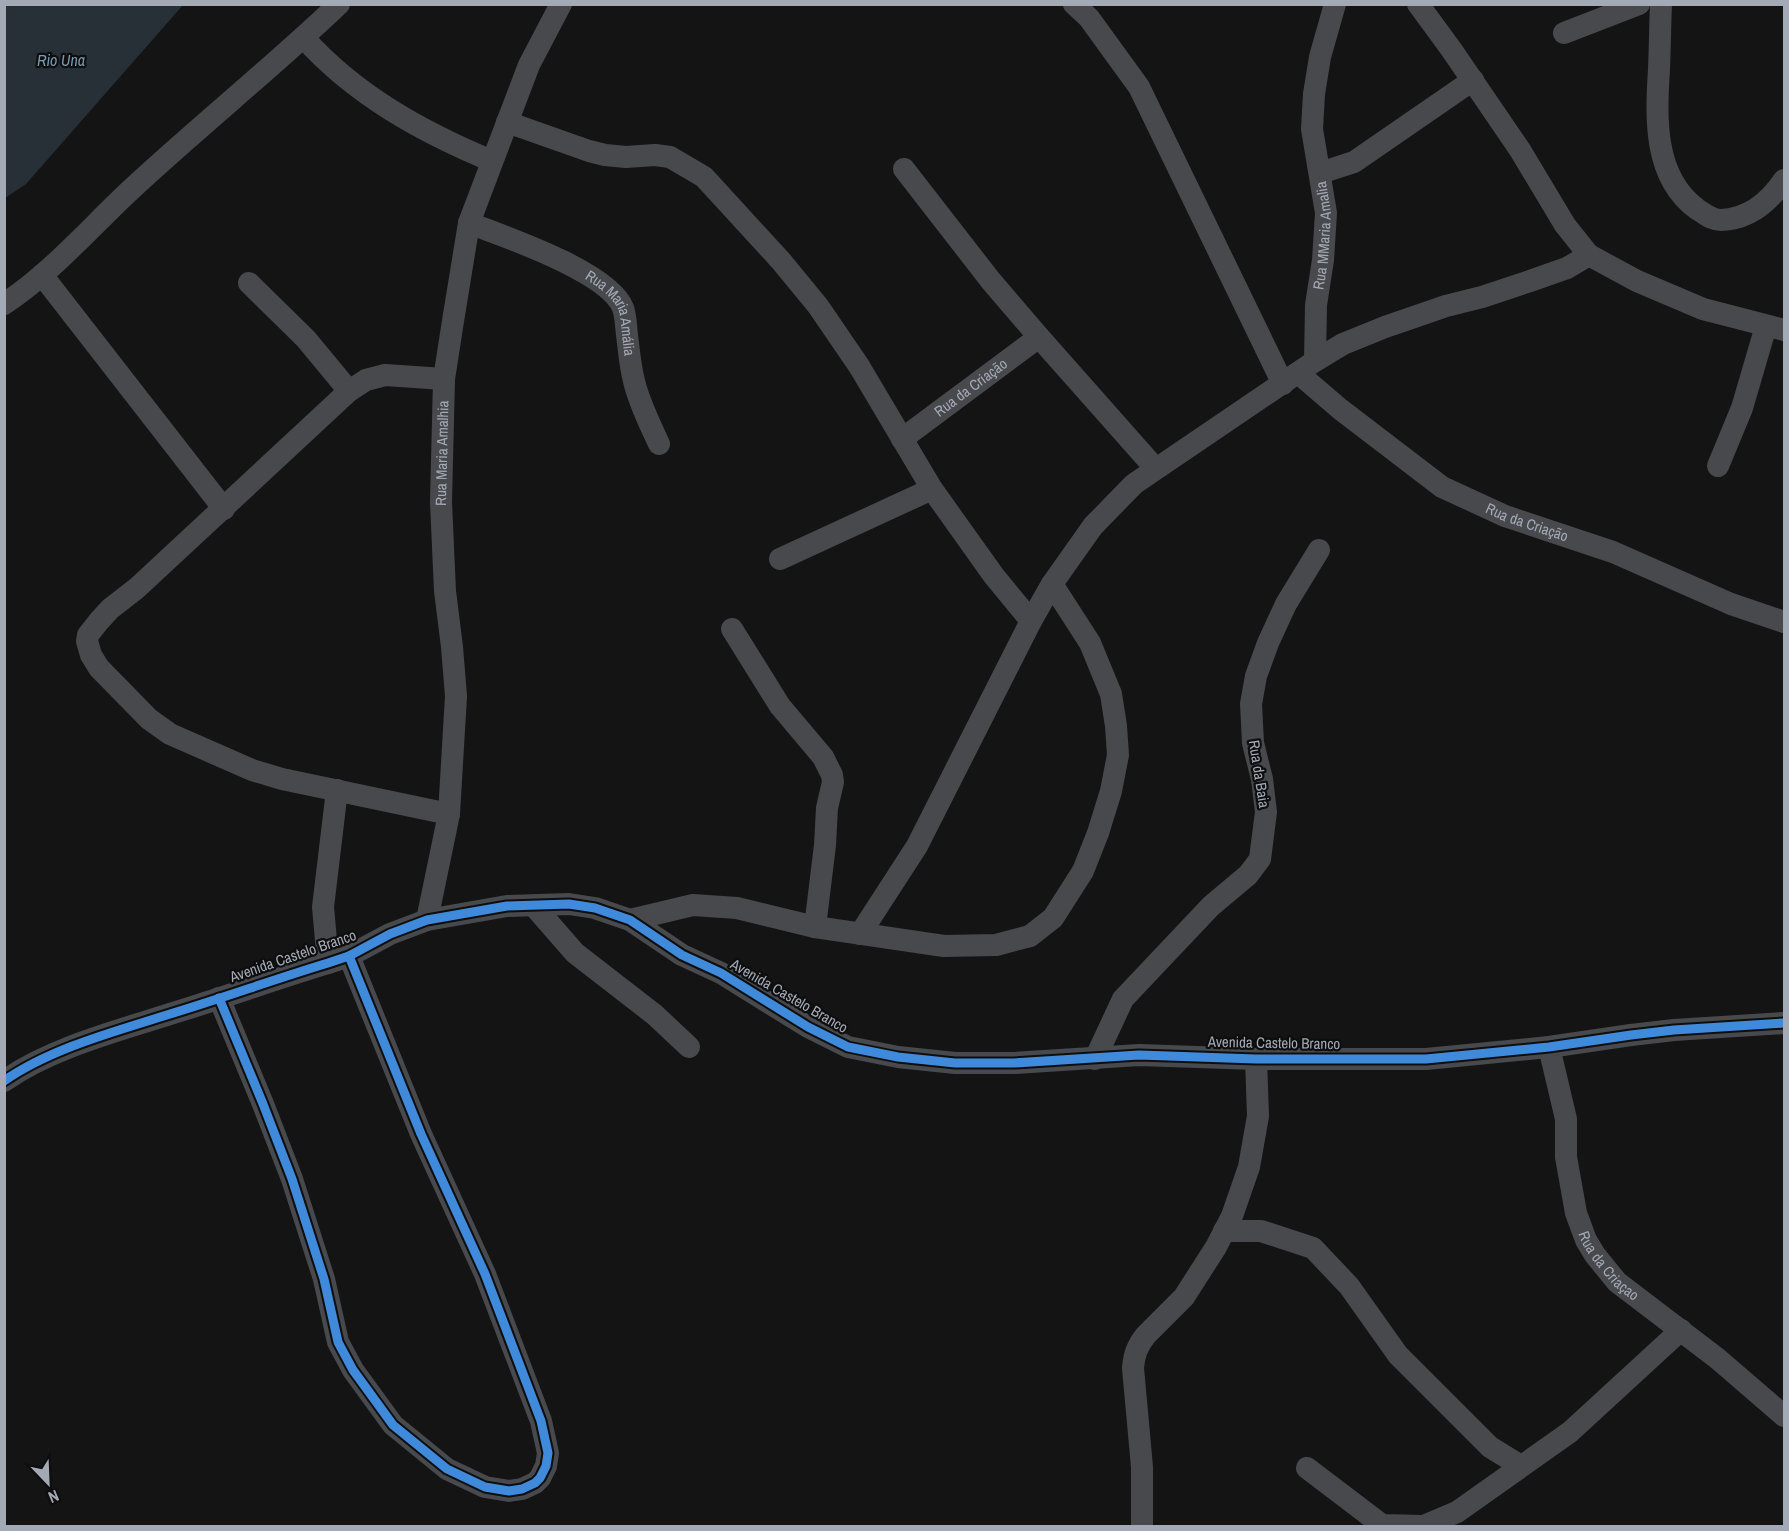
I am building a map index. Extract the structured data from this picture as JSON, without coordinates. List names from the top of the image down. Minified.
{"streets":{"street":["Rua MMaria Amalia","Rua Maria Amália","Rua da Criação","Rua Maria Amalhia","Rua da Baia","Avenida Castelo Branco","Rua da Criaçao"]},"crossings":[["Rua MMaria Amalia","Rua da Criação"],["Rua Maria Amália","Rua Maria Amalhia"],["Rua Maria Amalhia","Avenida Castelo Branco"],["Rua da Baia","Avenida Castelo Branco"],["Avenida Castelo Branco","Rua da Criaçao"]],"water":["Rio Una"],"north":"bottom right"}
